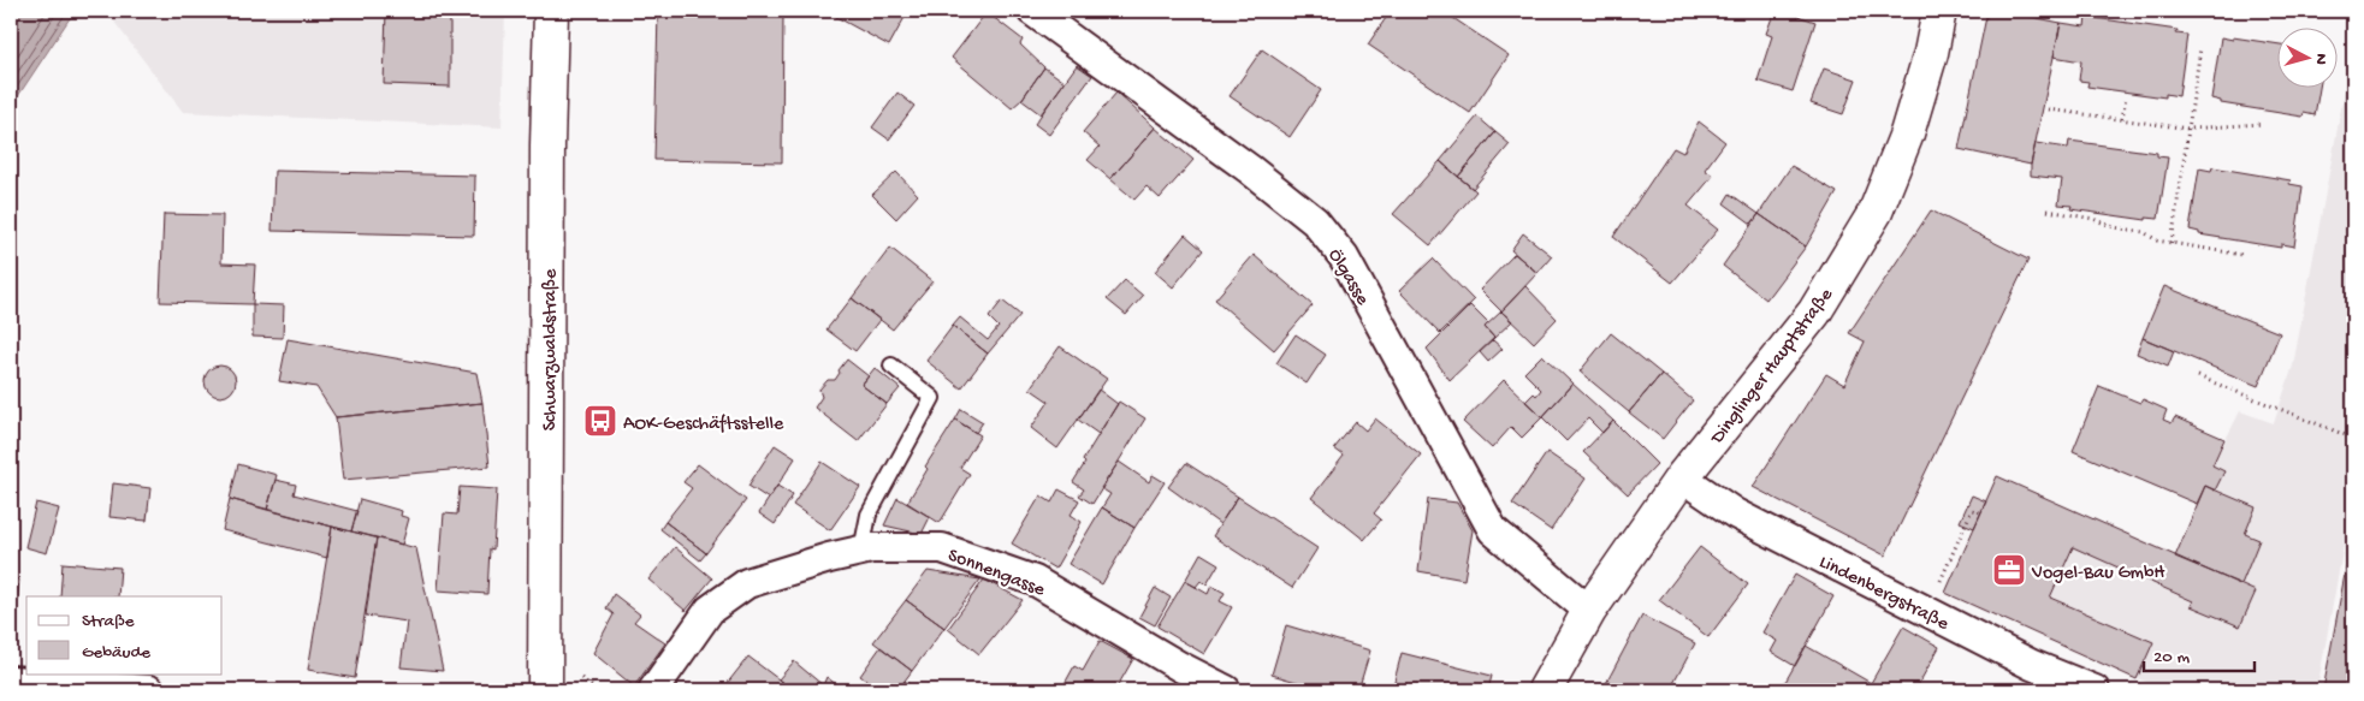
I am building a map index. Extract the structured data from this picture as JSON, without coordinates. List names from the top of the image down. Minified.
{"streets":{"street":["Ölgasse","Schwarzwaldstraße","Dinglinger Hauptstraße","Sonnengasse","Lindenbergstraße"]},"crossings":[["Ölgasse","Dinglinger Hauptstraße"],["Dinglinger Hauptstraße","Lindenbergstraße"]],"places":{"bus stop":["AOK-Geschäftsstelle"],"office":["Vogel-Bau GmbH"]},"legend":["Straße","Gebäude"],"scale_bar":"20 m","north":"right"}
